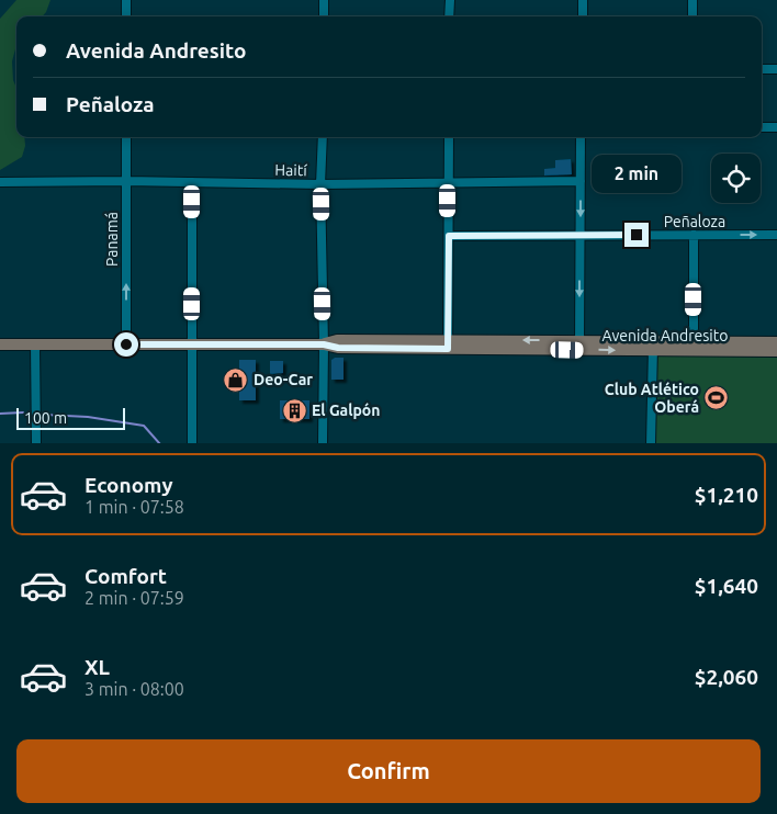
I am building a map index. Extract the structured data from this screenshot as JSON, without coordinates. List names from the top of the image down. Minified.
{"streets":{"main road":["Avenida Andresito"],"street":["Haití","Peñaloza","Panamá"]},"crossings":[["Haití","Panamá"],["Panamá","Avenida Andresito"]],"places":{"shop":["Deo-Car"],"sports":["Club Atlético Oberá"],"building":["El Galpón"]},"scale_bar":"100 m","page":{"banner":["Avenida Andresito","Peñaloza"],"bubble":"2 min","scale":"100 m","list":[{"name":"Economy","note":"1 min · 07:58","value":"$1,210"},{"name":"Comfort","note":"2 min · 07:59","value":"$1,640"},{"name":"XL","note":"3 min · 08:00","value":"$2,060"}],"buttons":"Confirm"}}
